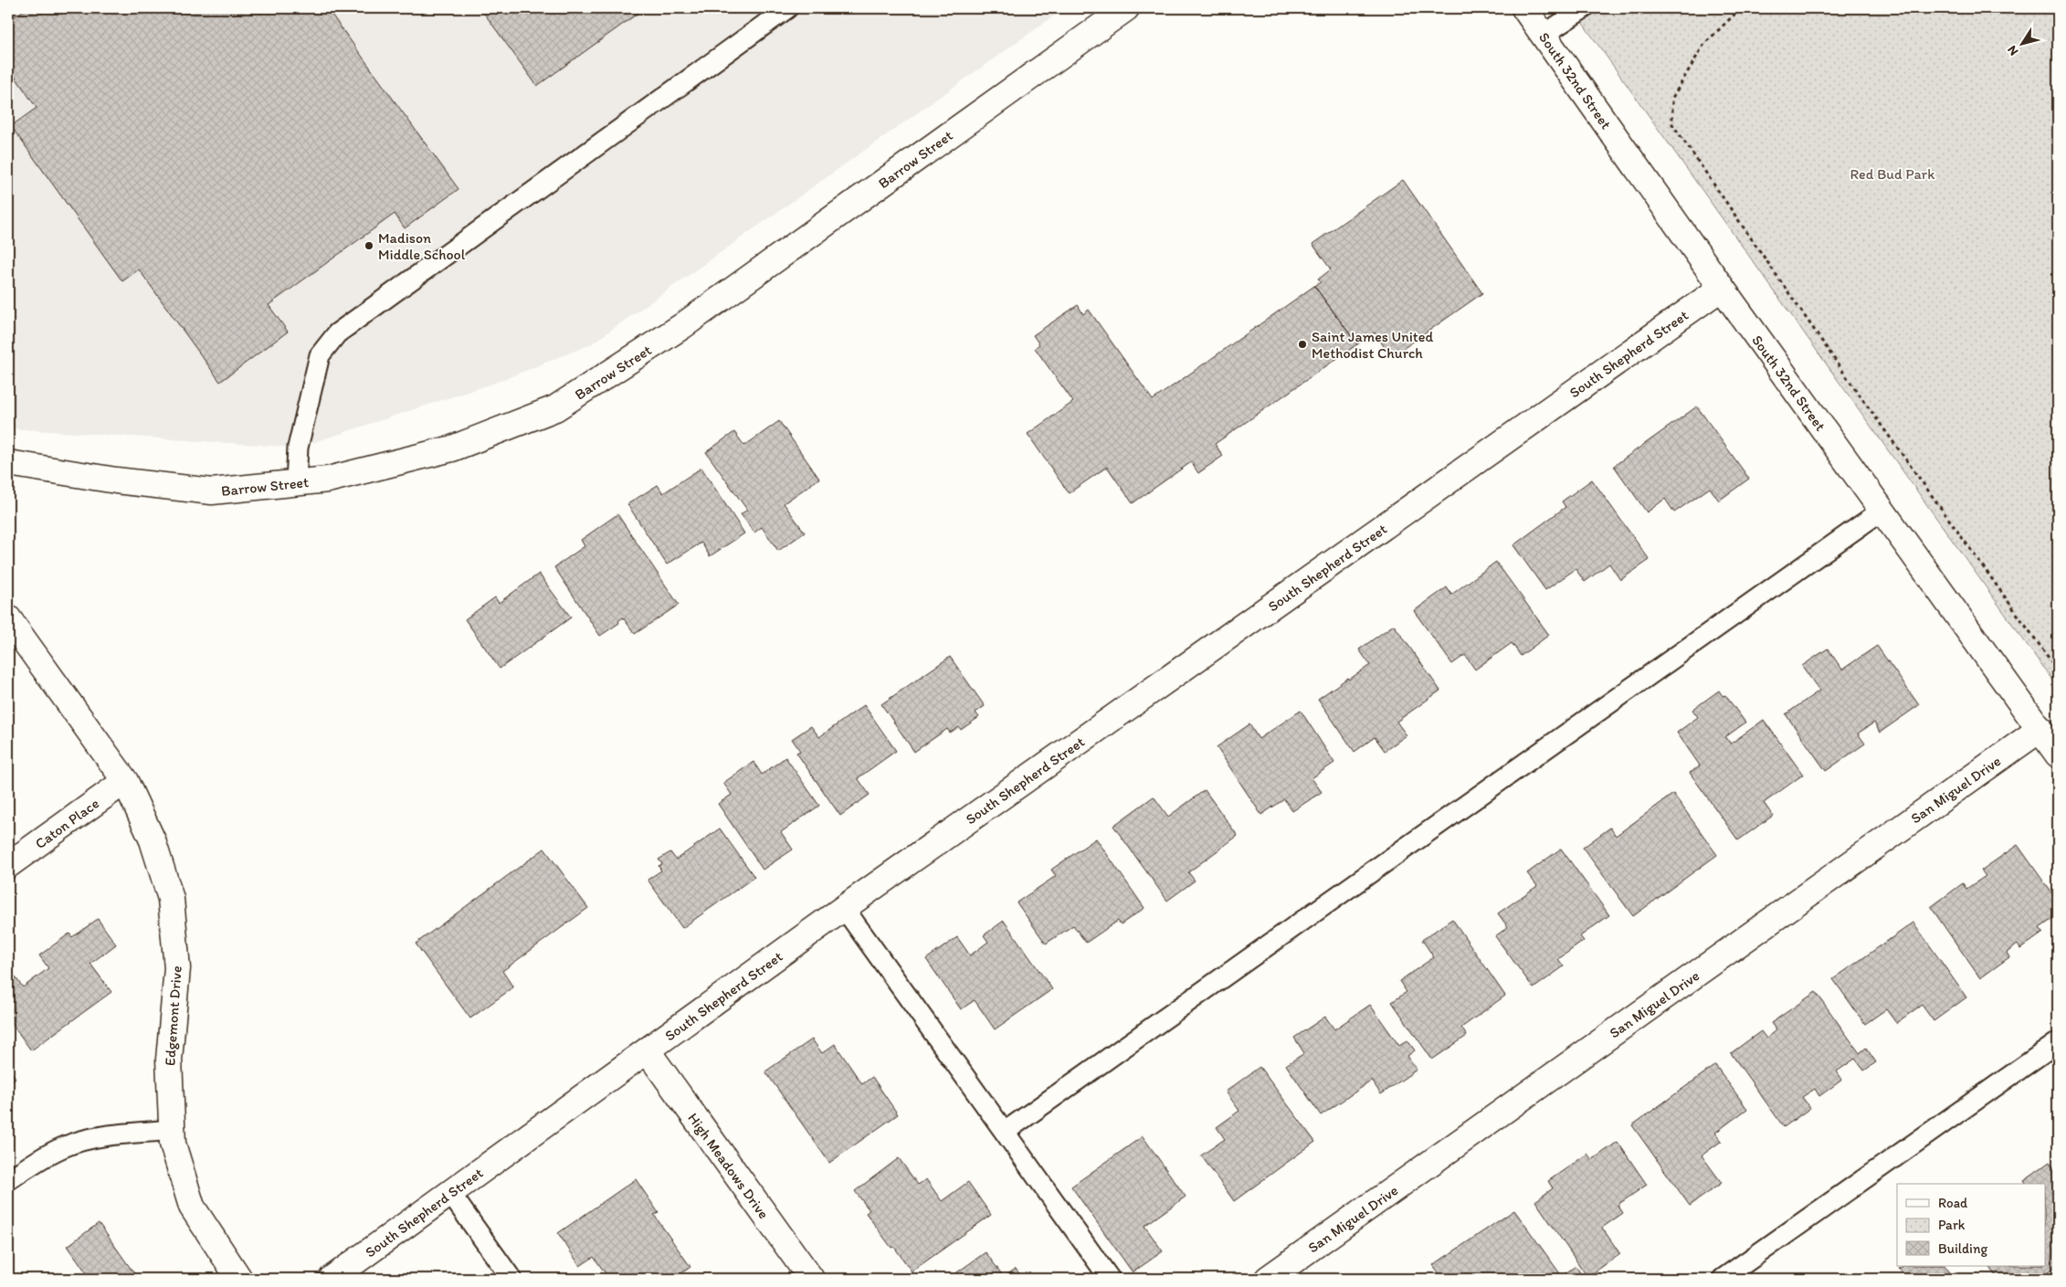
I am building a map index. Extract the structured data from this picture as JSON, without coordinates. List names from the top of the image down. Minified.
{"streets":{"street":["South 32nd Street","Barrow Street","South Shepherd Street","San Miguel Drive","Caton Place","Edgemont Drive","High Meadows Drive"]},"crossings":[["South 32nd Street","South Shepherd Street"],["South 32nd Street","San Miguel Drive"],["South Shepherd Street","High Meadows Drive"],["Caton Place","Edgemont Drive"]],"parks":["Red Bud Park"],"places":["Madison Middle School","Saint James United Methodist Church"],"legend":["Road","Park","Building"],"north":"bottom left"}
